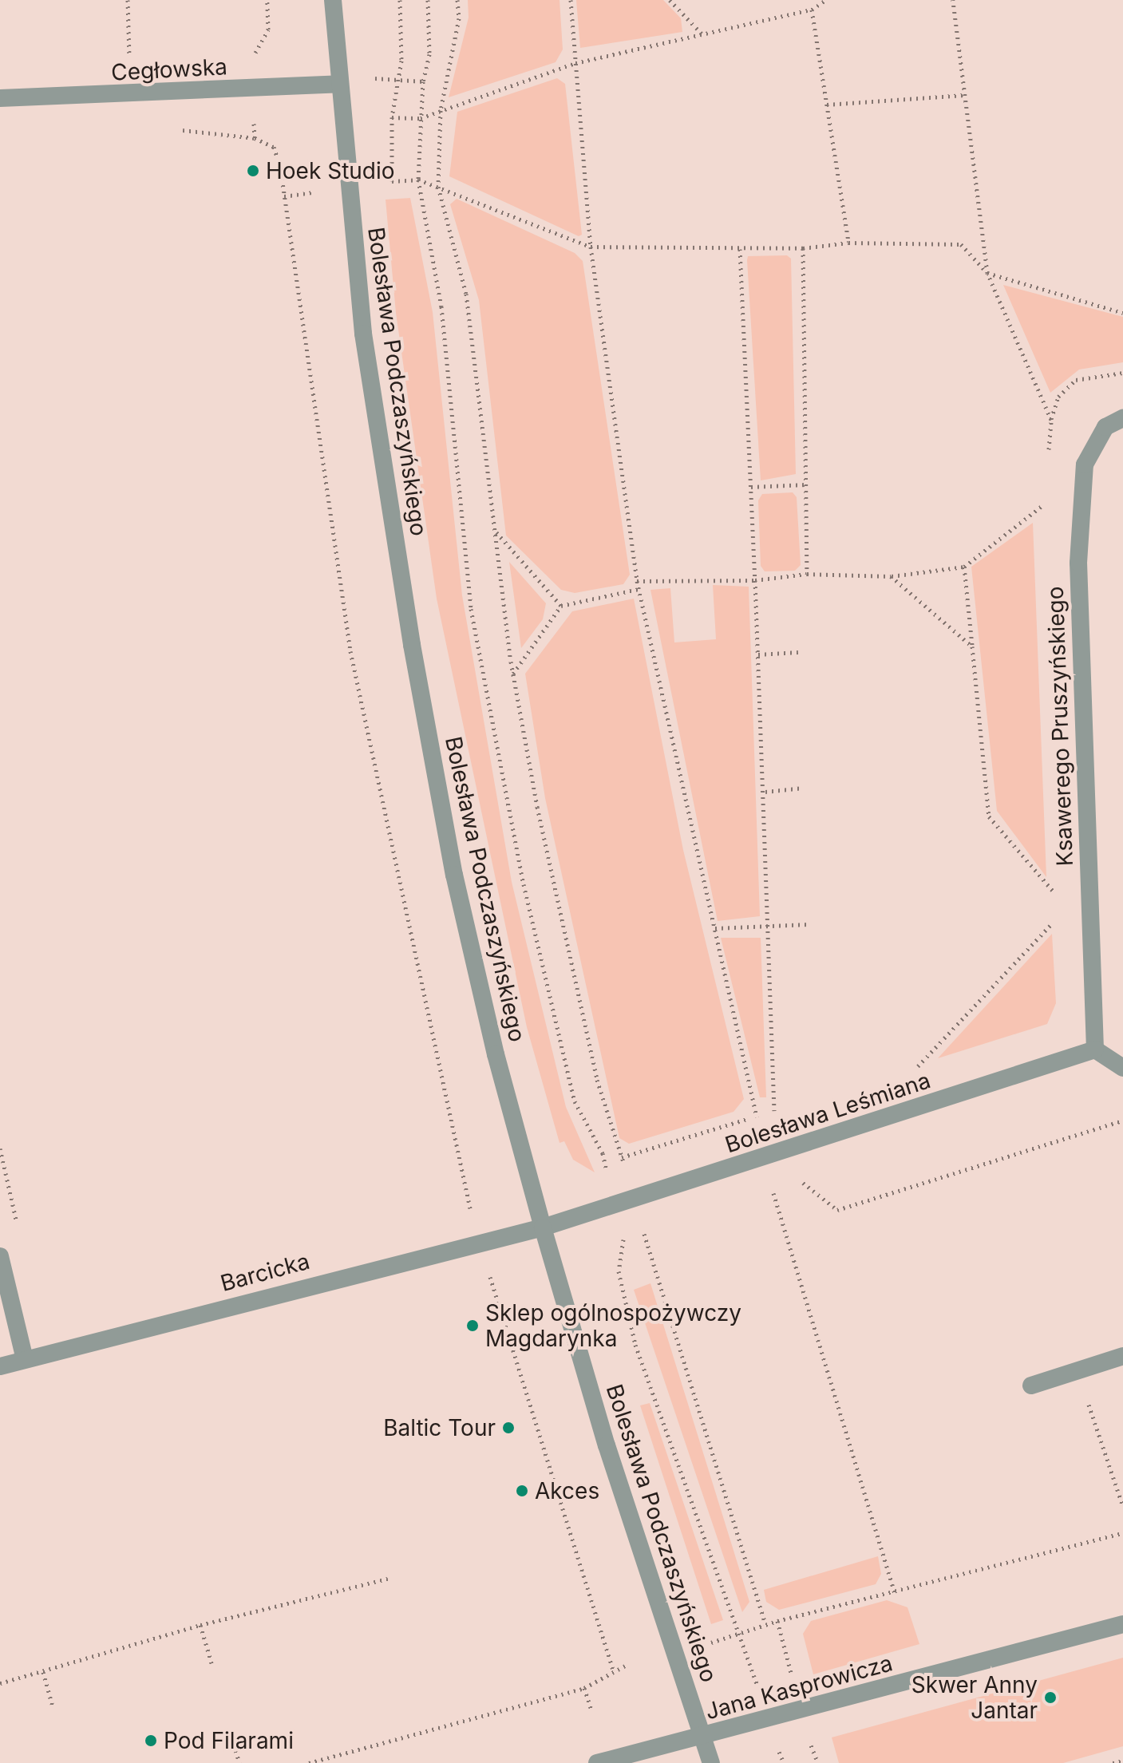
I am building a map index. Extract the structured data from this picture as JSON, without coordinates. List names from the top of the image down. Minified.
{"streets":{"street":["Cegłowska","Bolesława Podczaszyńskiego","Ksawerego Pruszyńskiego","Bolesława Leśmiana","Barcicka","Jana Kasprowicza"]},"crossings":[["Cegłowska","Bolesława Podczaszyńskiego"],["Bolesława Podczaszyńskiego","Bolesława Leśmiana"],["Bolesława Podczaszyńskiego","Barcicka"],["Bolesława Podczaszyńskiego","Jana Kasprowicza"],["Ksawerego Pruszyńskiego","Bolesława Leśmiana"],["Bolesława Leśmiana","Barcicka"]],"places":["Hoek Studio","Sklep ogólnospożywczy Magdarynka","Baltic Tour","Akces","Skwer Anny Jantar","Pod Filarami"]}
